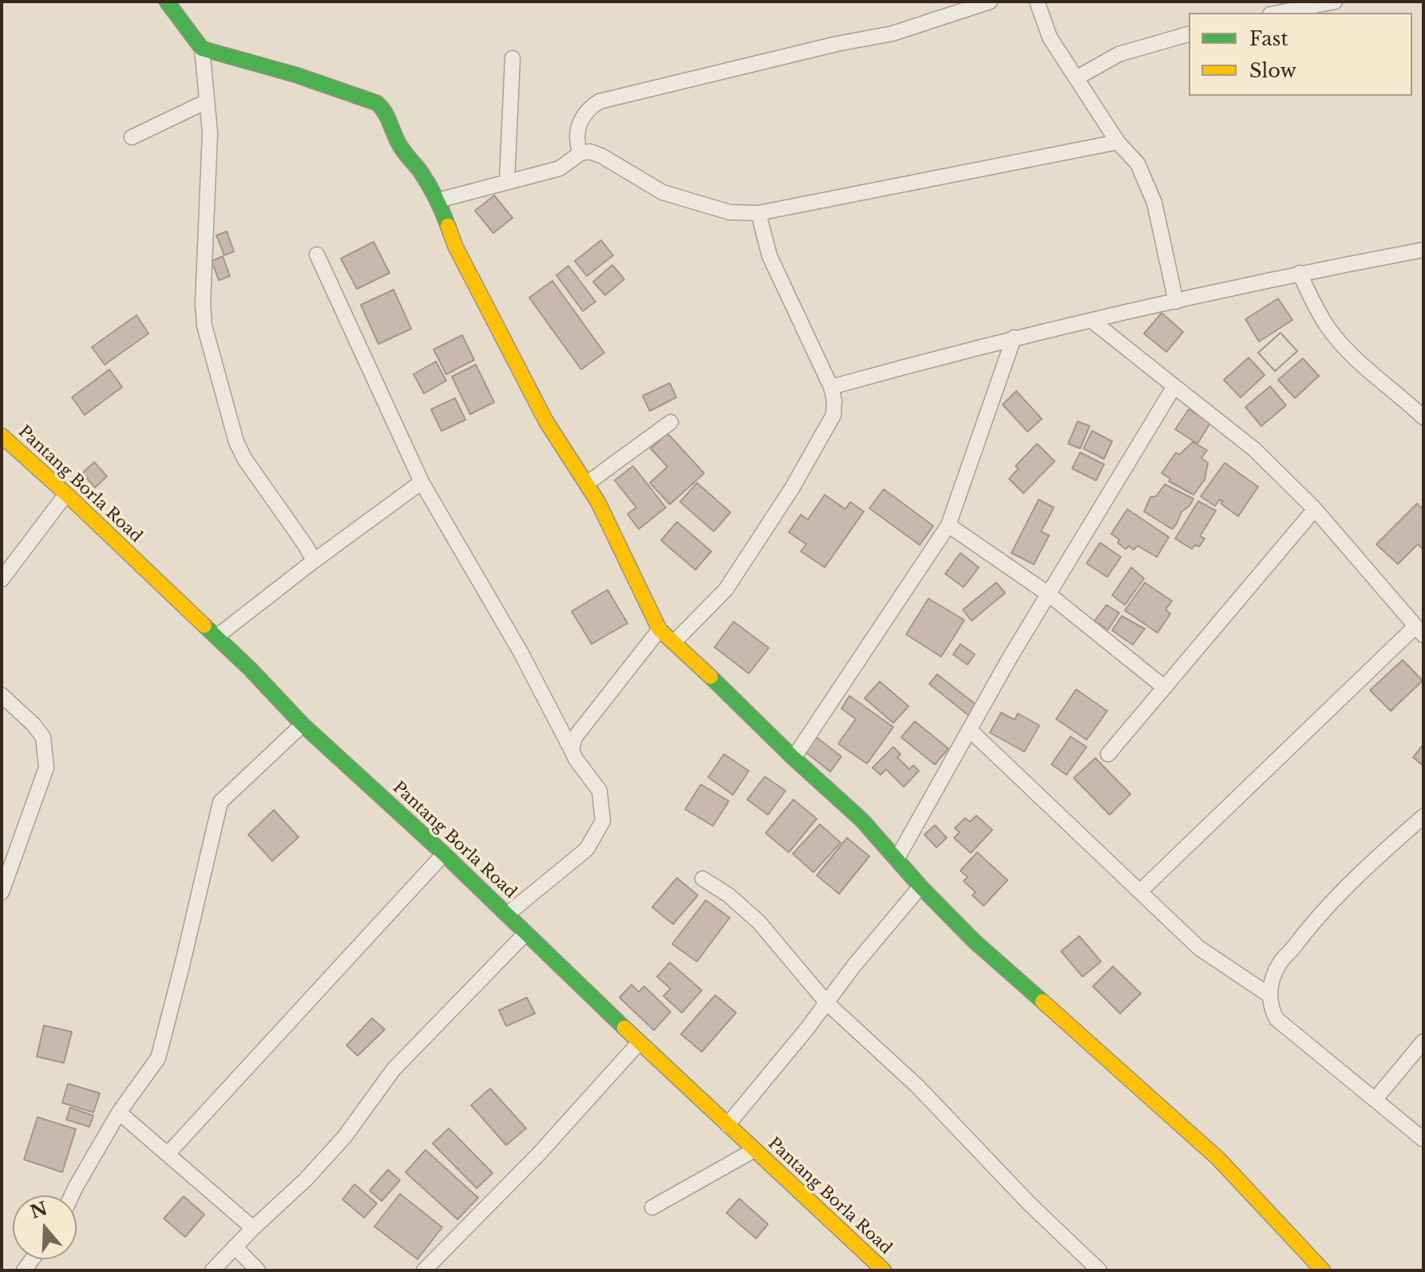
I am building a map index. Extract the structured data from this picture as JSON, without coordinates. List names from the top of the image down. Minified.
{"streets":{"street":["Pantang Borla Road"]},"legend":["Fast","Slow"],"north":"top"}
